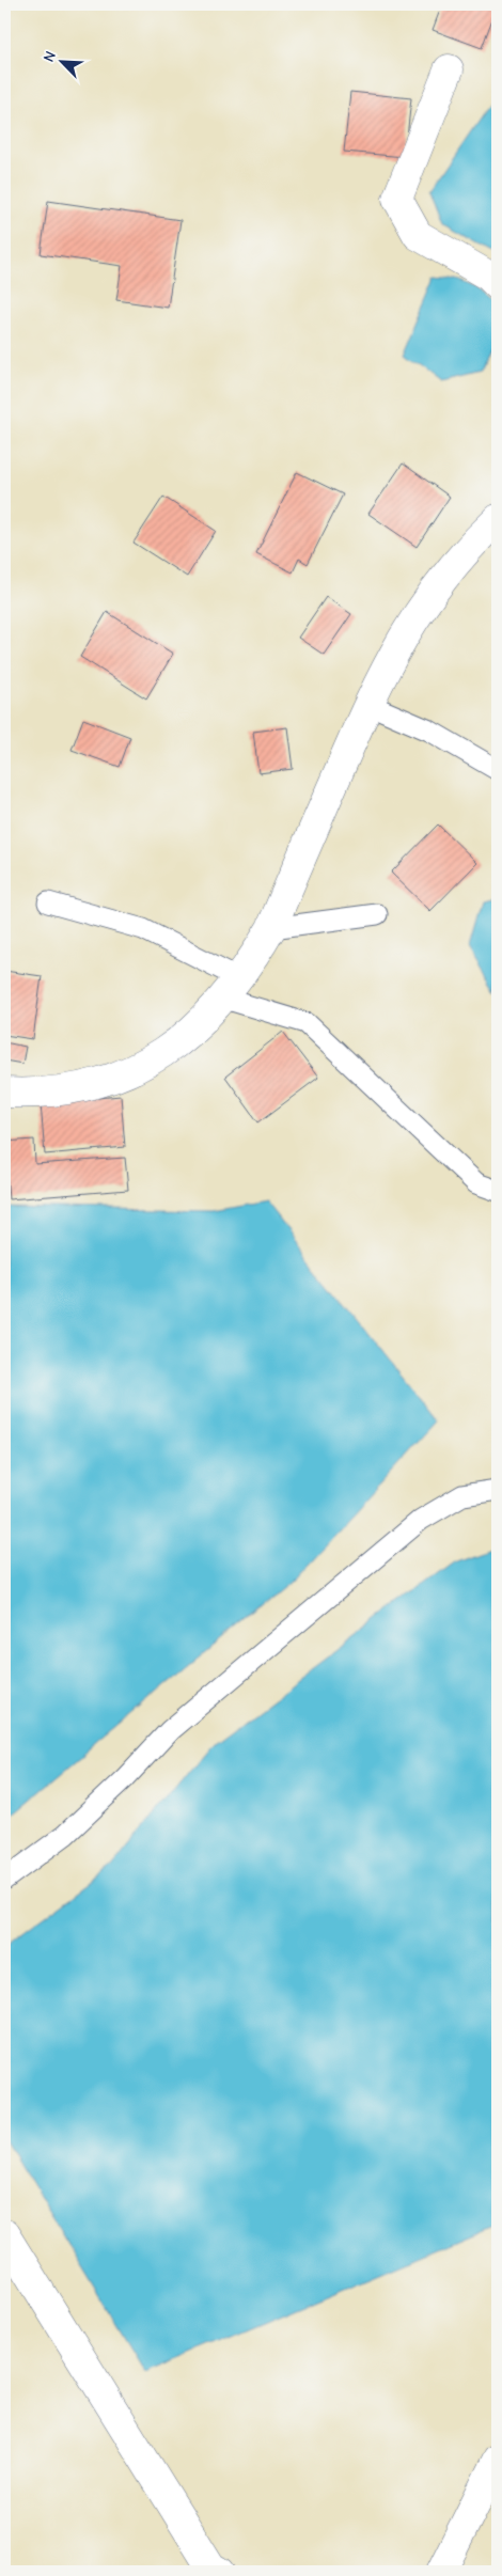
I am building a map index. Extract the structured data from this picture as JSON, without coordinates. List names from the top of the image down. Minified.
{"north":"top left"}
